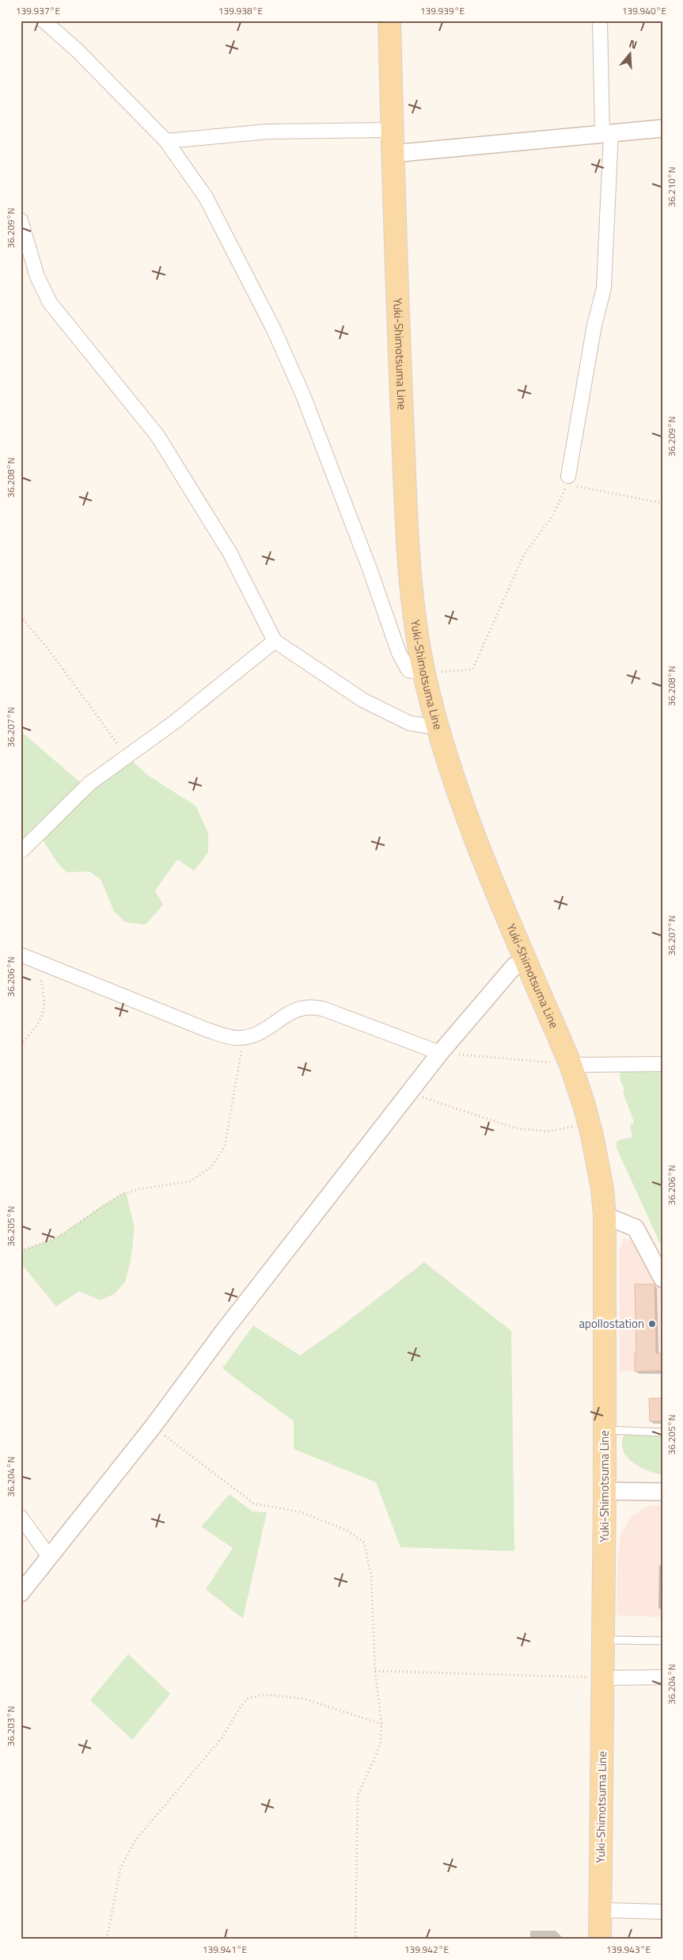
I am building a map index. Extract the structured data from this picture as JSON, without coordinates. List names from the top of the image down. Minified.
{"streets":{"main road":["Yuki-Shimotsuma Line"]},"places":["apollostation"],"north":"top","coordinates":["139.937°E","139.938°E","139.939°E","139.940°E","36.210°N","36.209°N","36.208°N","36.207°N","36.206°N","36.205°N","36.204°N","36.203°N","139.941°E","139.942°E","139.943°E"]}
